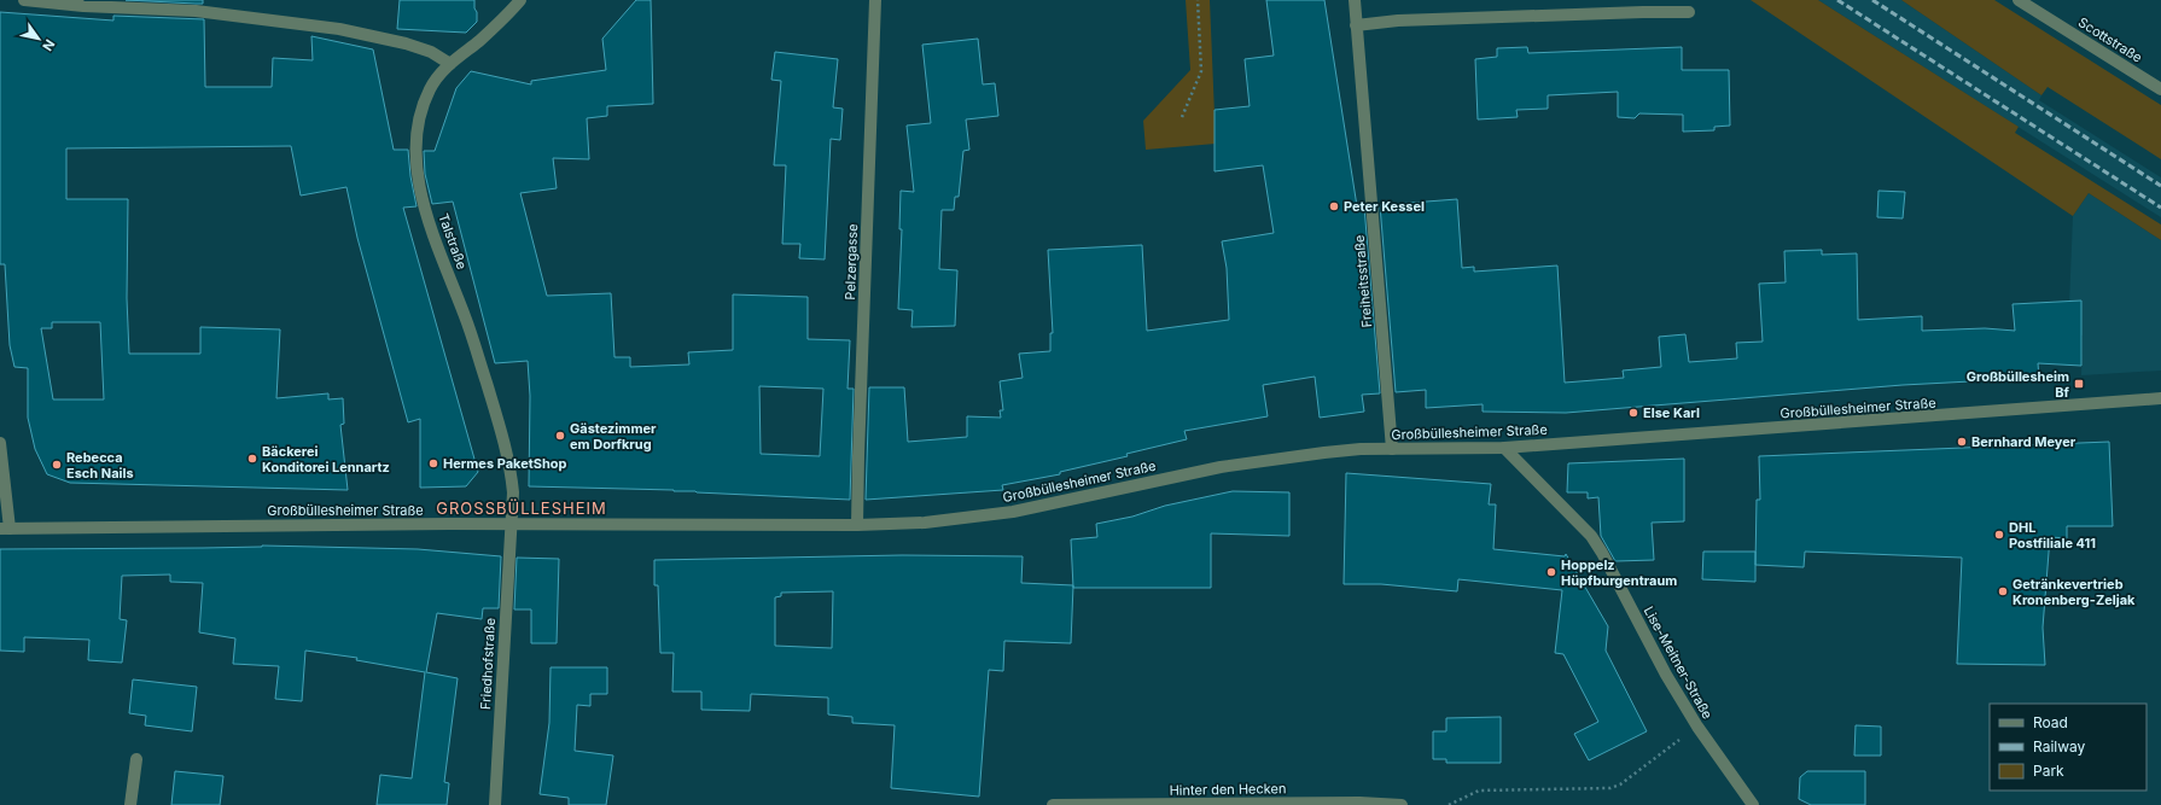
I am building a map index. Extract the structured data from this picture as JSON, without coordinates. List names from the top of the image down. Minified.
{"streets":{"street":["Scottstraße","Talstraße","Pelzergasse","Freiheitsstraße","Großbüllesheimer Straße","Lise-Meitner-Straße","Friedhofstraße","Hinter den Hecken"]},"crossings":[["Talstraße","Großbüllesheimer Straße"],["Talstraße","Friedhofstraße"],["Pelzergasse","Großbüllesheimer Straße"],["Freiheitsstraße","Großbüllesheimer Straße"],["Großbüllesheimer Straße","Lise-Meitner-Straße"],["Großbüllesheimer Straße","Friedhofstraße"]],"districts":["GROSSBÜLLESHEIM"],"places":{"other":["Peter Kessel","Else Karl","Gästezimmer em Dorfkrug","Bernhard Meyer","Bäckerei Konditorei Lennartz","Hermes PaketShop","Rebecca Esch Nails","DHL Postfiliale 411","Hoppelz Hüpfburgentraum","Getränkevertrieb Kronenberg-Zeljak"],"transit":["Großbüllesheim Bf"]},"legend":["Road","Railway","Park"],"north":"bottom right"}
